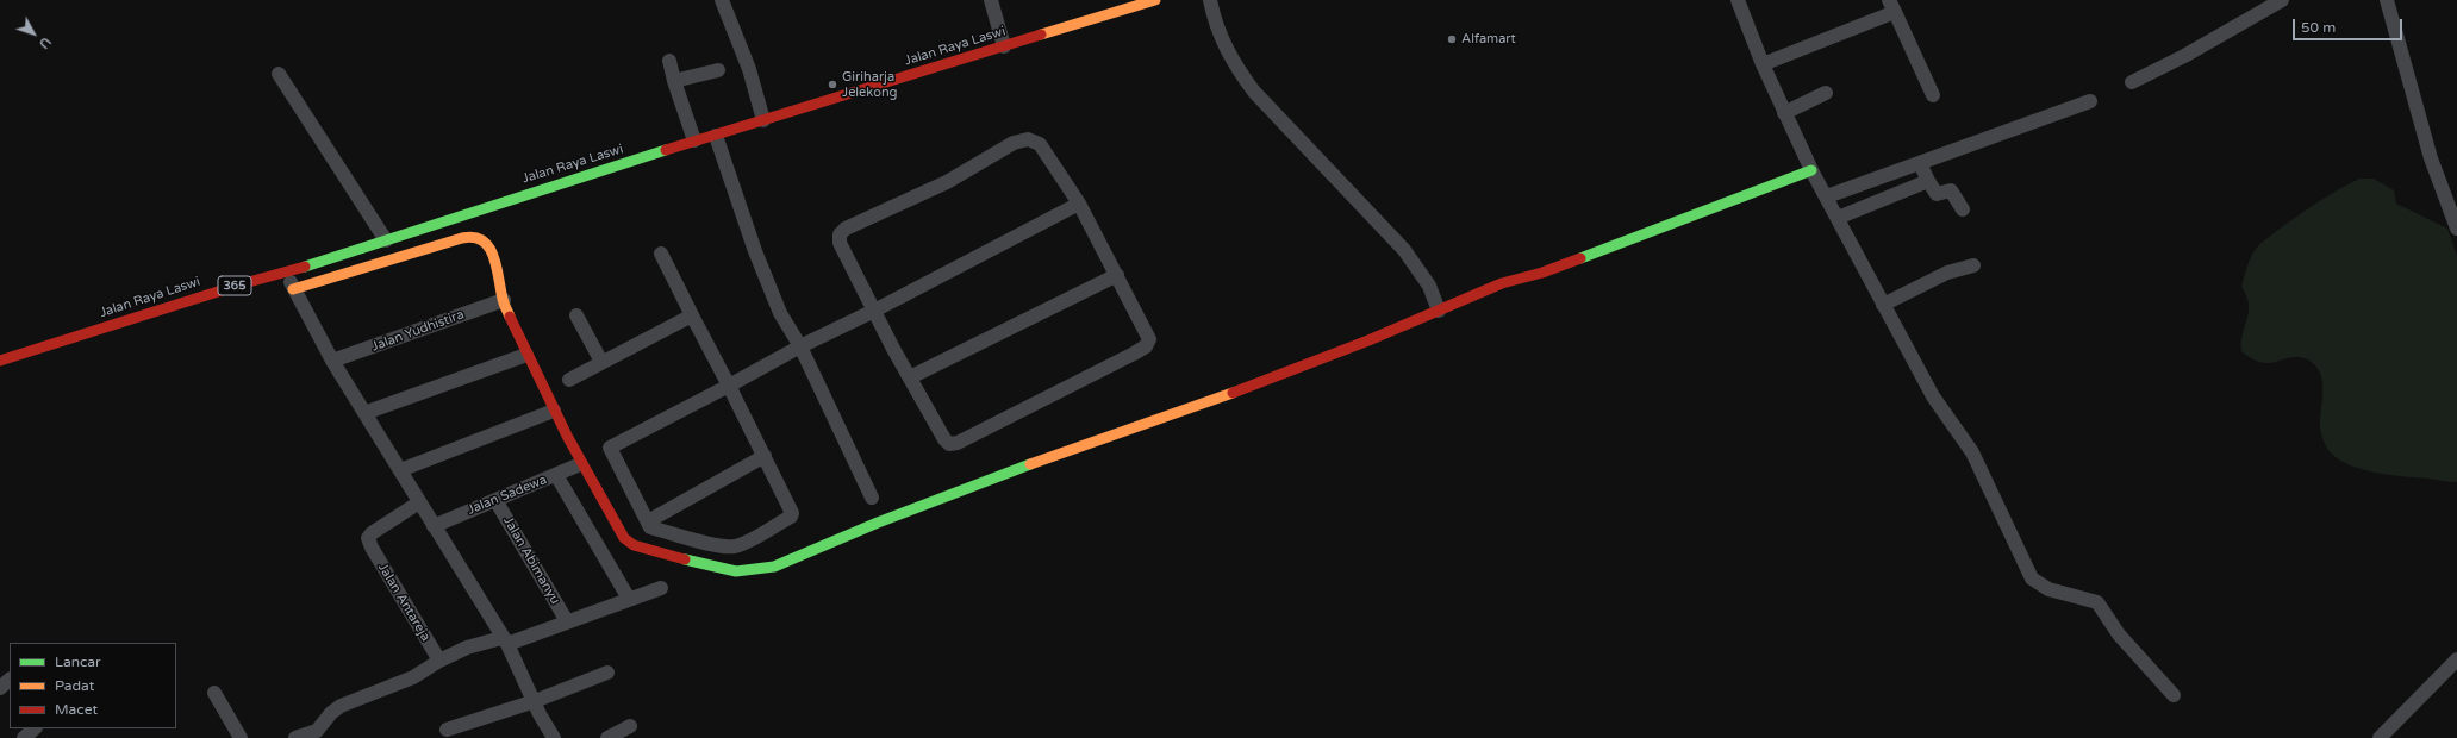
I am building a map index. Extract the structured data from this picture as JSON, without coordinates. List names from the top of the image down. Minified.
{"streets":{"street":["Jalan Raya Laswi","365","Jalan Yudhistira","Jalan Sadewa","Jalan Abimanyu","Jalan Antareja"]},"crossings":[["Jalan Sadewa","Jalan Abimanyu"]],"places":["Alfamart","Giriharja Jelekong"],"legend":["Lancar","Padat","Macet"],"scale_bar":"50 m","north":"bottom right"}
